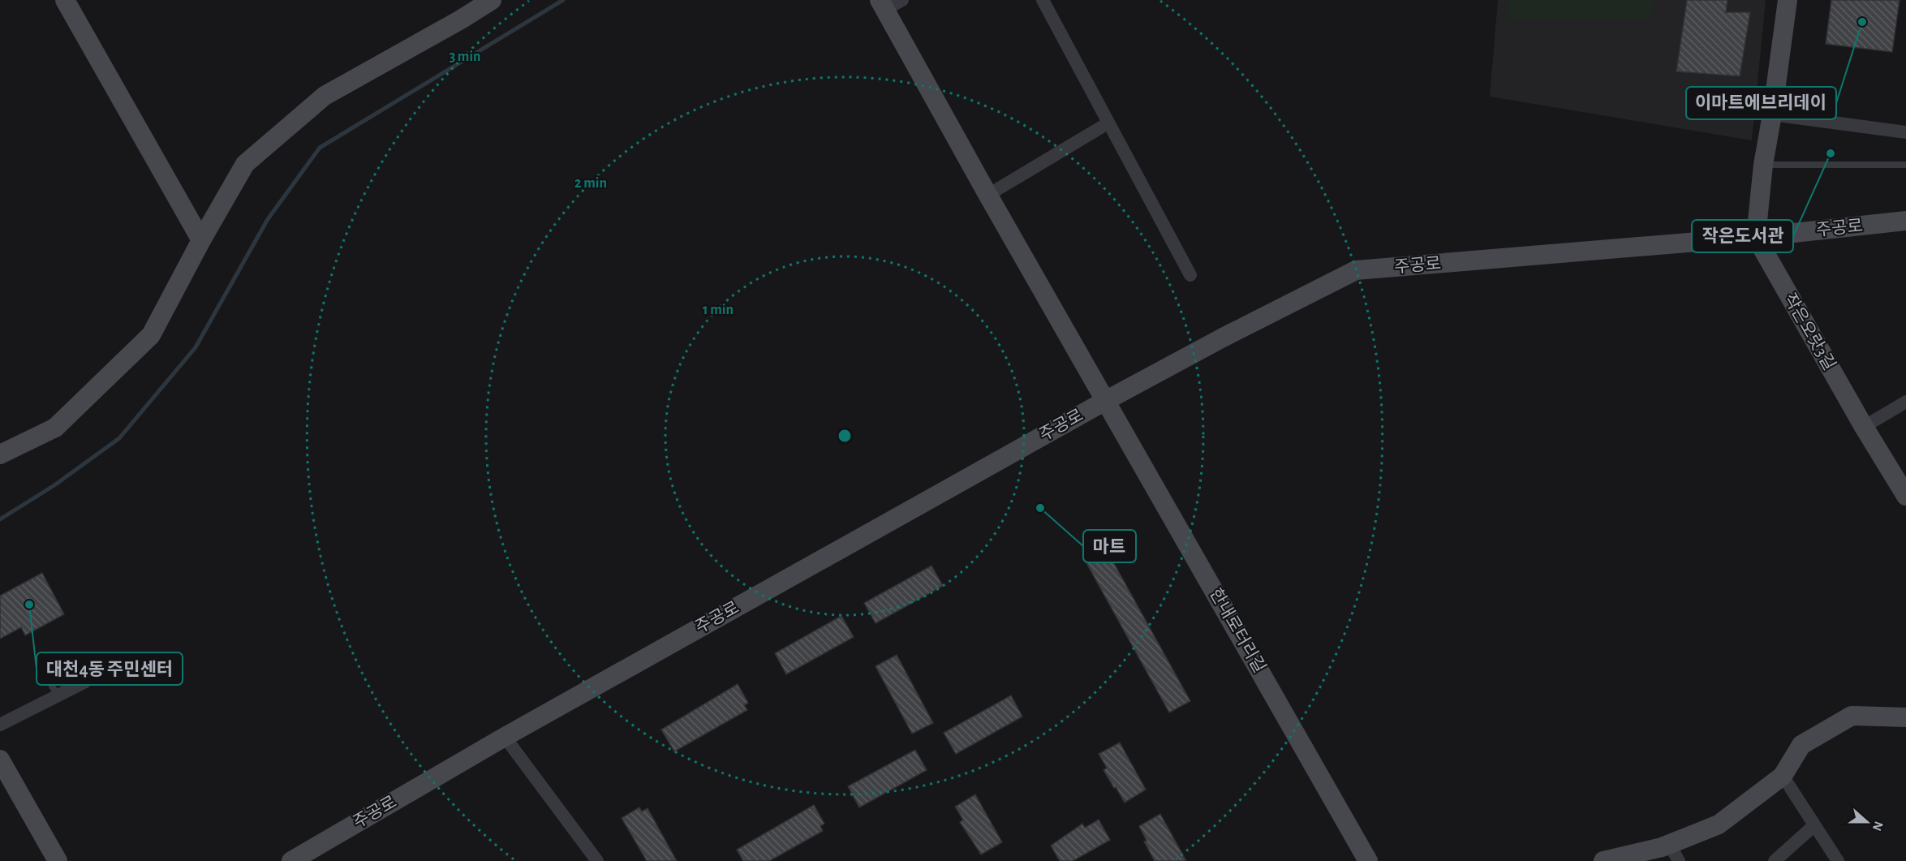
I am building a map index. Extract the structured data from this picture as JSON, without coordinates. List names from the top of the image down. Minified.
{"streets":{"street":["주공로","작은오랏3길","한내로터리길"]},"crossings":[["주공로","작은오랏3길"],["주공로","한내로터리길"]],"places":["이마트에브리데이","작은도서관","마트","대천4동 주민센터"],"north":"right","rings":["3 min","2 min","1 min"]}
